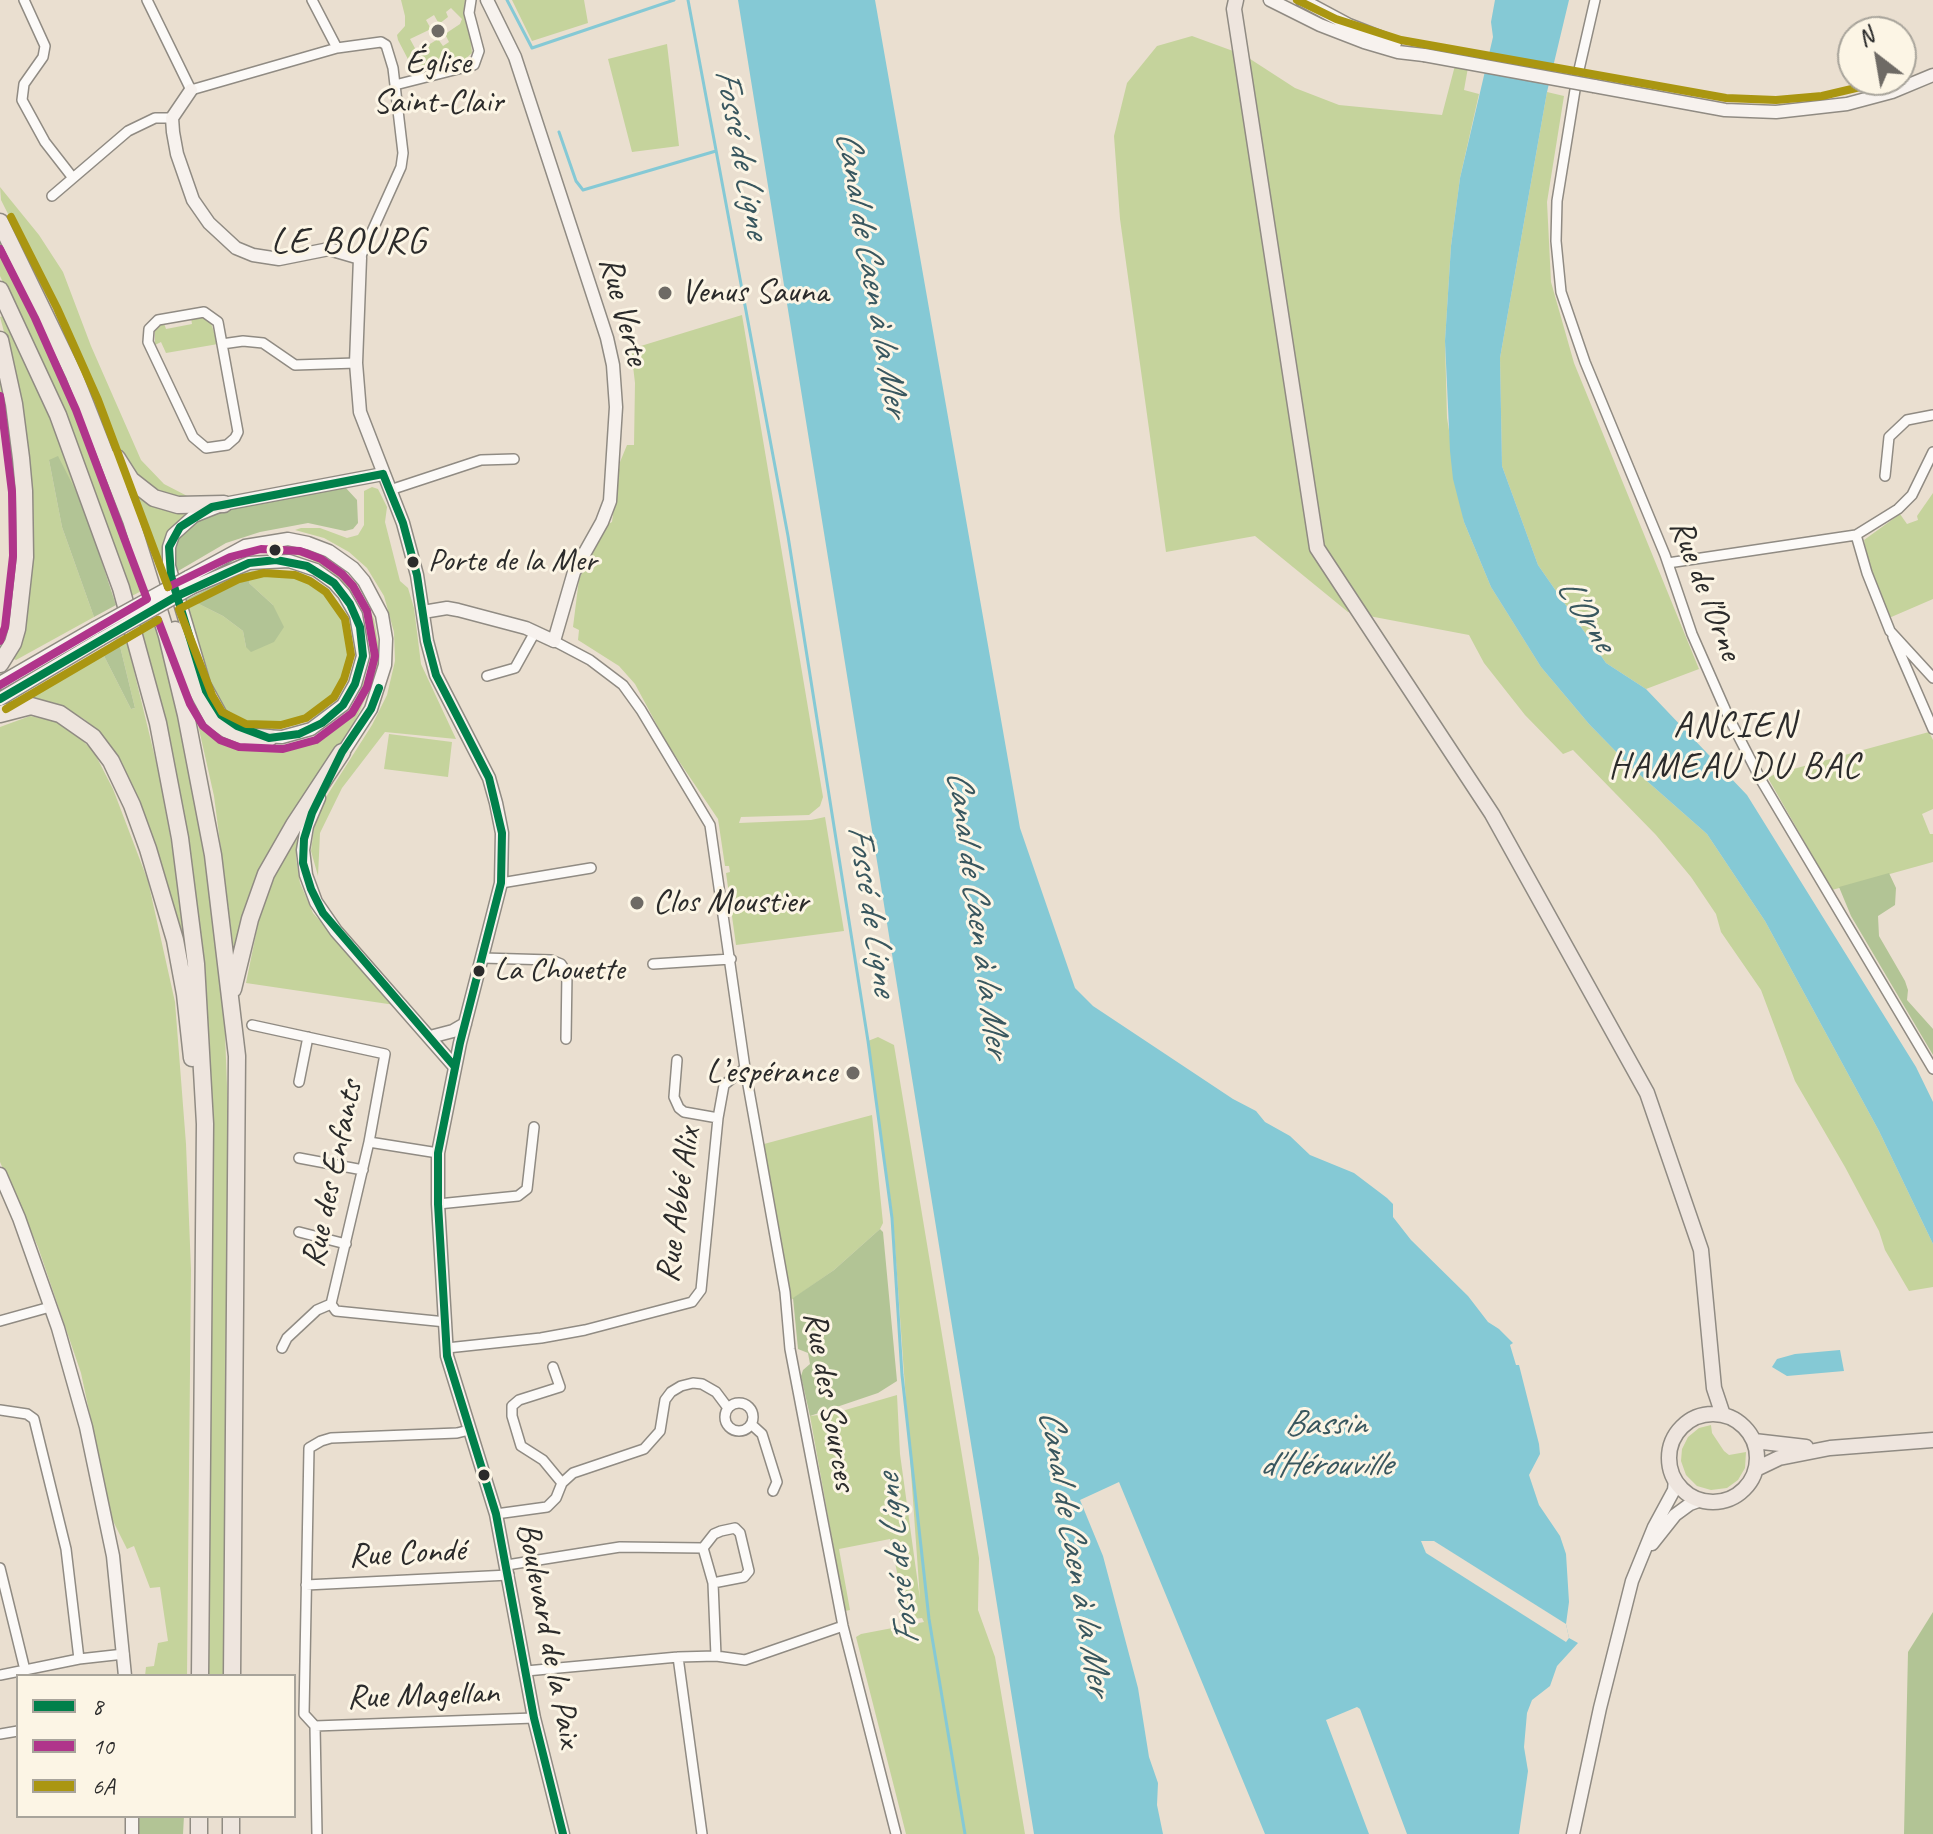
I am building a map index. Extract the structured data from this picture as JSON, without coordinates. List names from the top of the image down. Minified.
{"streets":{"street":["Rue Verte","Rue de l'Orne","Rue des Enfants","Rue Abbé Alix","Rue des Sources","Rue Condé","Boulevard de la Paix","Rue Magellan"]},"crossings":[["Rue Verte","Rue des Sources"],["Rue Abbé Alix","Rue des Sources"],["Rue Abbé Alix","Boulevard de la Paix"],["Rue Condé","Boulevard de la Paix"],["Boulevard de la Paix","Rue Magellan"]],"districts":["LE BOURG","ANCIEN HAMEAU DU BAC"],"water":["Fossé de Ligne","Canal de Caen à la Mer","L'Orne","Bassin d'Hérouville"],"places":["Église Saint-Clair","Venus Sauna","Porte de la Mer","Clos Moustier","La Chouette","L’espérance"],"lines":["transit line 6A","transit line 10","transit line 8"],"legend":["8","10","6A"],"north":"top left"}
